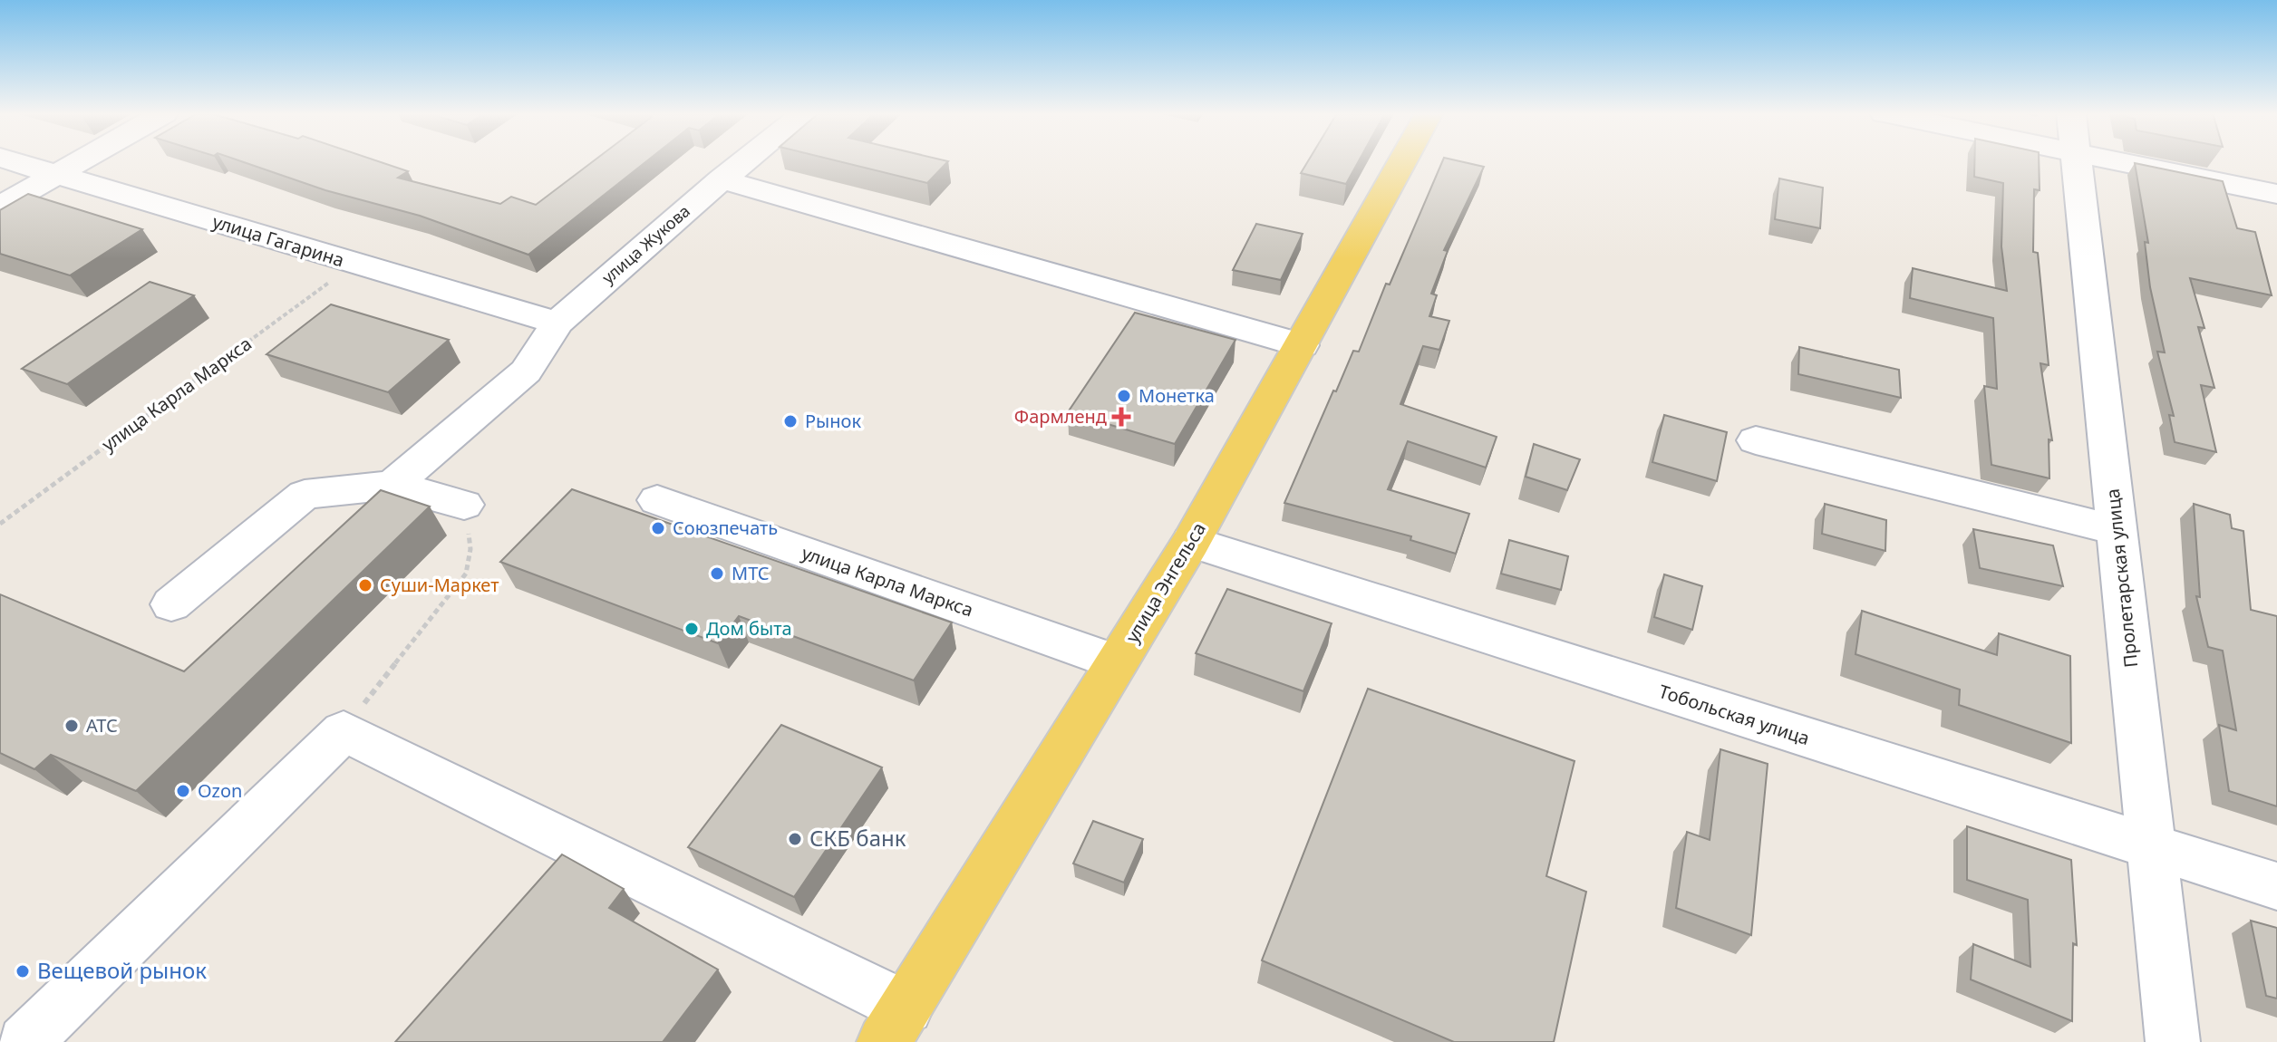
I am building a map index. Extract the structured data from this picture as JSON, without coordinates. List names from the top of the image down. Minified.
{"streets":{"main road":["улица Энгельса"],"street":["улица Гагарина","улица Жукова","улица Карла Маркса","Пролетарская улица","Тобольская улица"]},"crossings":[["улица Гагарина","улица Жукова"],["улица Гагарина","улица Карла Маркса"],["улица Карла Маркса","улица Энгельса"],["Пролетарская улица","Тобольская улица"],["улица Энгельса","Тобольская улица"]],"places":{"other":["Монетка","Рынок","Союзпечать","МТС","Суши-Маркет","Дом быта","АТС","Ozon","СКБ банк","Вещевой рынок"],"health":["Фармленд"]}}
